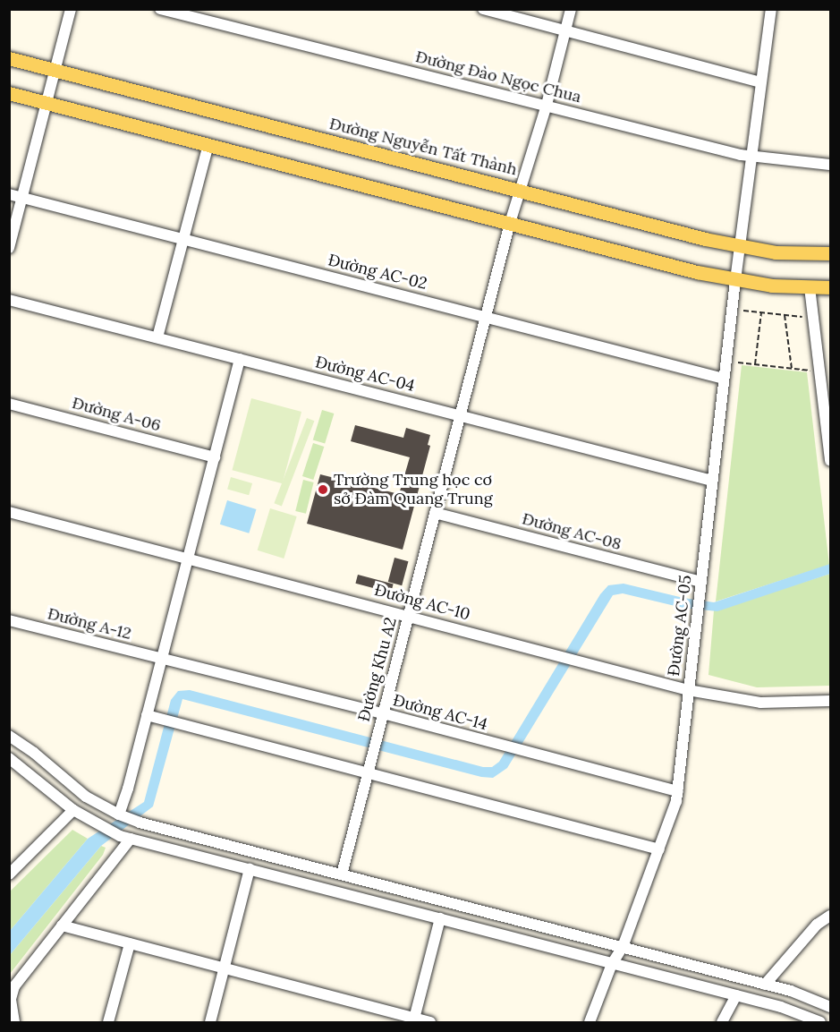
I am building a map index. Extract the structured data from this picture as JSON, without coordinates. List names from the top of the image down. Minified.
{"streets":{"main road":["Đường Nguyễn Tất Thành"],"street":["Đường Đào Ngọc Chua","Đường AC-02","Đường AC-04","Đường A-06","Đường AC-08","Đường AC-10","Đường A-12","Đường AC-05","Đường Khu A2","Đường AC-14"]},"crossings":[["Đường Đào Ngọc Chua","Đường AC-05"],["Đường Đào Ngọc Chua","Đường Khu A2"],["Đường Nguyễn Tất Thành","Đường AC-05"],["Đường Nguyễn Tất Thành","Đường Khu A2"],["Đường AC-02","Đường AC-05"],["Đường AC-02","Đường Khu A2"],["Đường AC-04","Đường AC-05"],["Đường AC-04","Đường Khu A2"],["Đường AC-08","Đường AC-05"],["Đường AC-08","Đường Khu A2"],["Đường AC-10","Đường AC-05"],["Đường AC-10","Đường Khu A2"],["Đường A-12","Đường AC-14"],["Đường AC-05","Đường AC-14"],["Đường Khu A2","Đường AC-14"]],"places":["Trường Trung học cơ sở Đàm Quang Trung"]}
